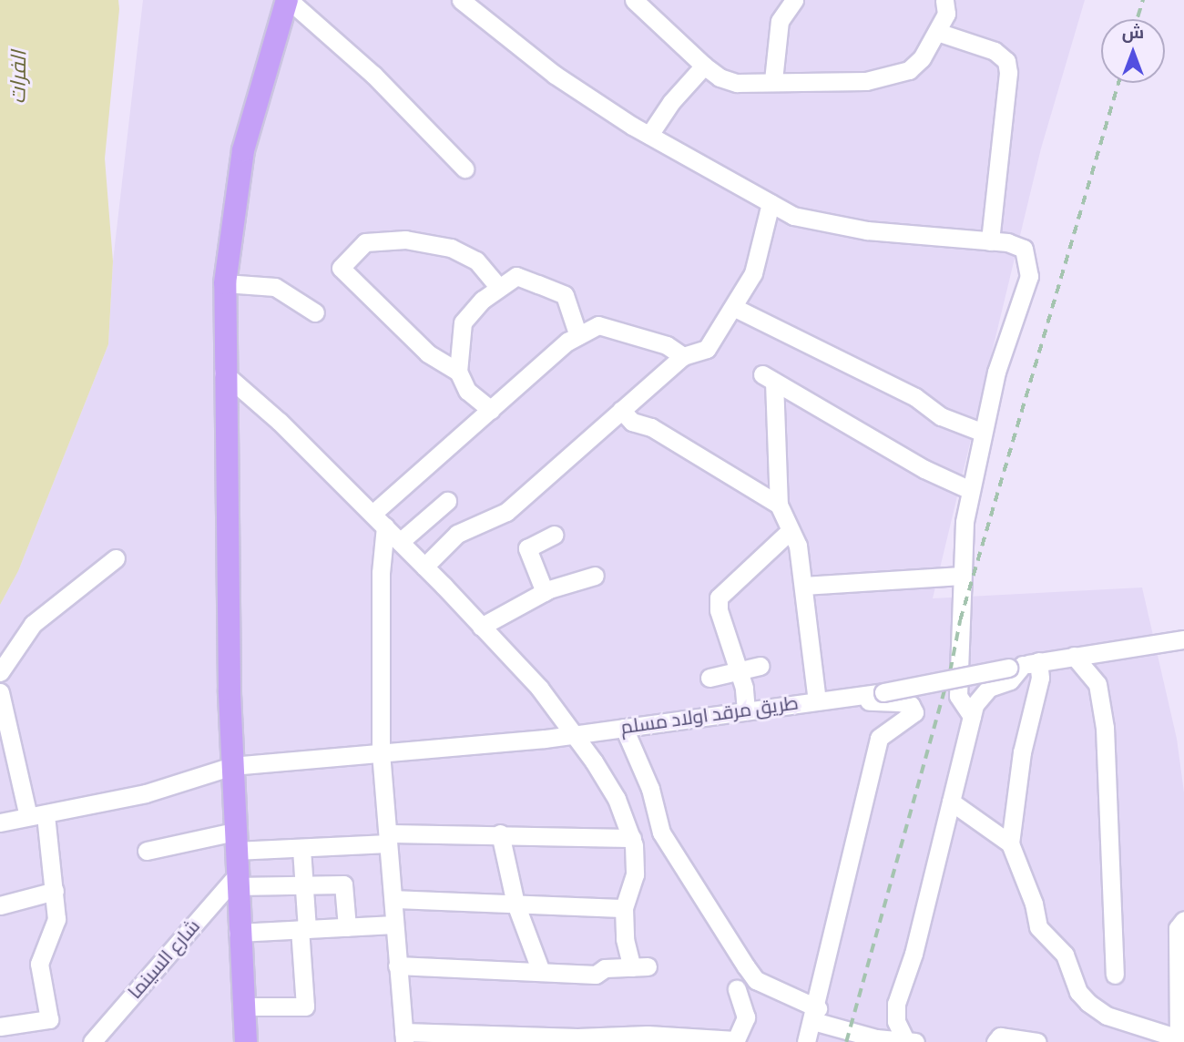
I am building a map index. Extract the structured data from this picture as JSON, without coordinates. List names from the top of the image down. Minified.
{"streets":{"street":["طريق مرقد اولاد مسلم","شارع السينما"]},"water":["الفرات"],"north":"top"}
